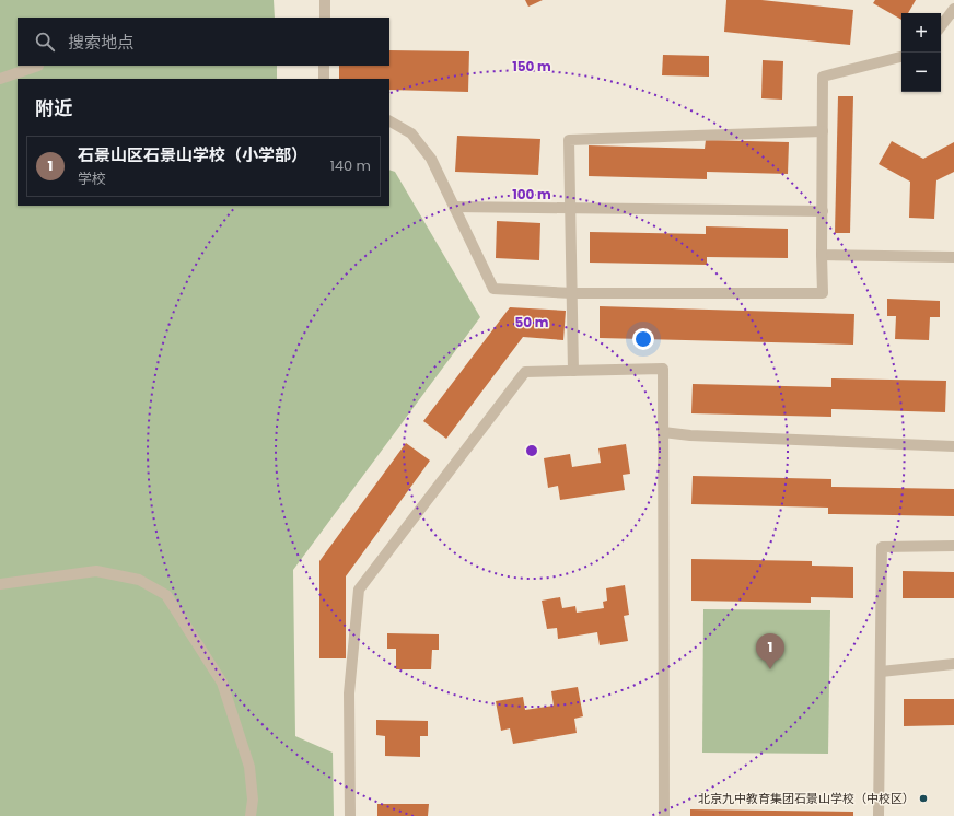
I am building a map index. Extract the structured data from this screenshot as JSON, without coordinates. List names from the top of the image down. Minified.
{"places":["北京九中教育集团石景山学校（中校区）"],"page":{"map_buttons":["+","−"],"search":"搜索地点","heading":"附近","list":[{"mark":"1","name":"石景山区石景山学校（小学部）","note":"学校","value":"140 m"}],"pins":"1"},"rings":["150 m","100 m","50 m"]}
